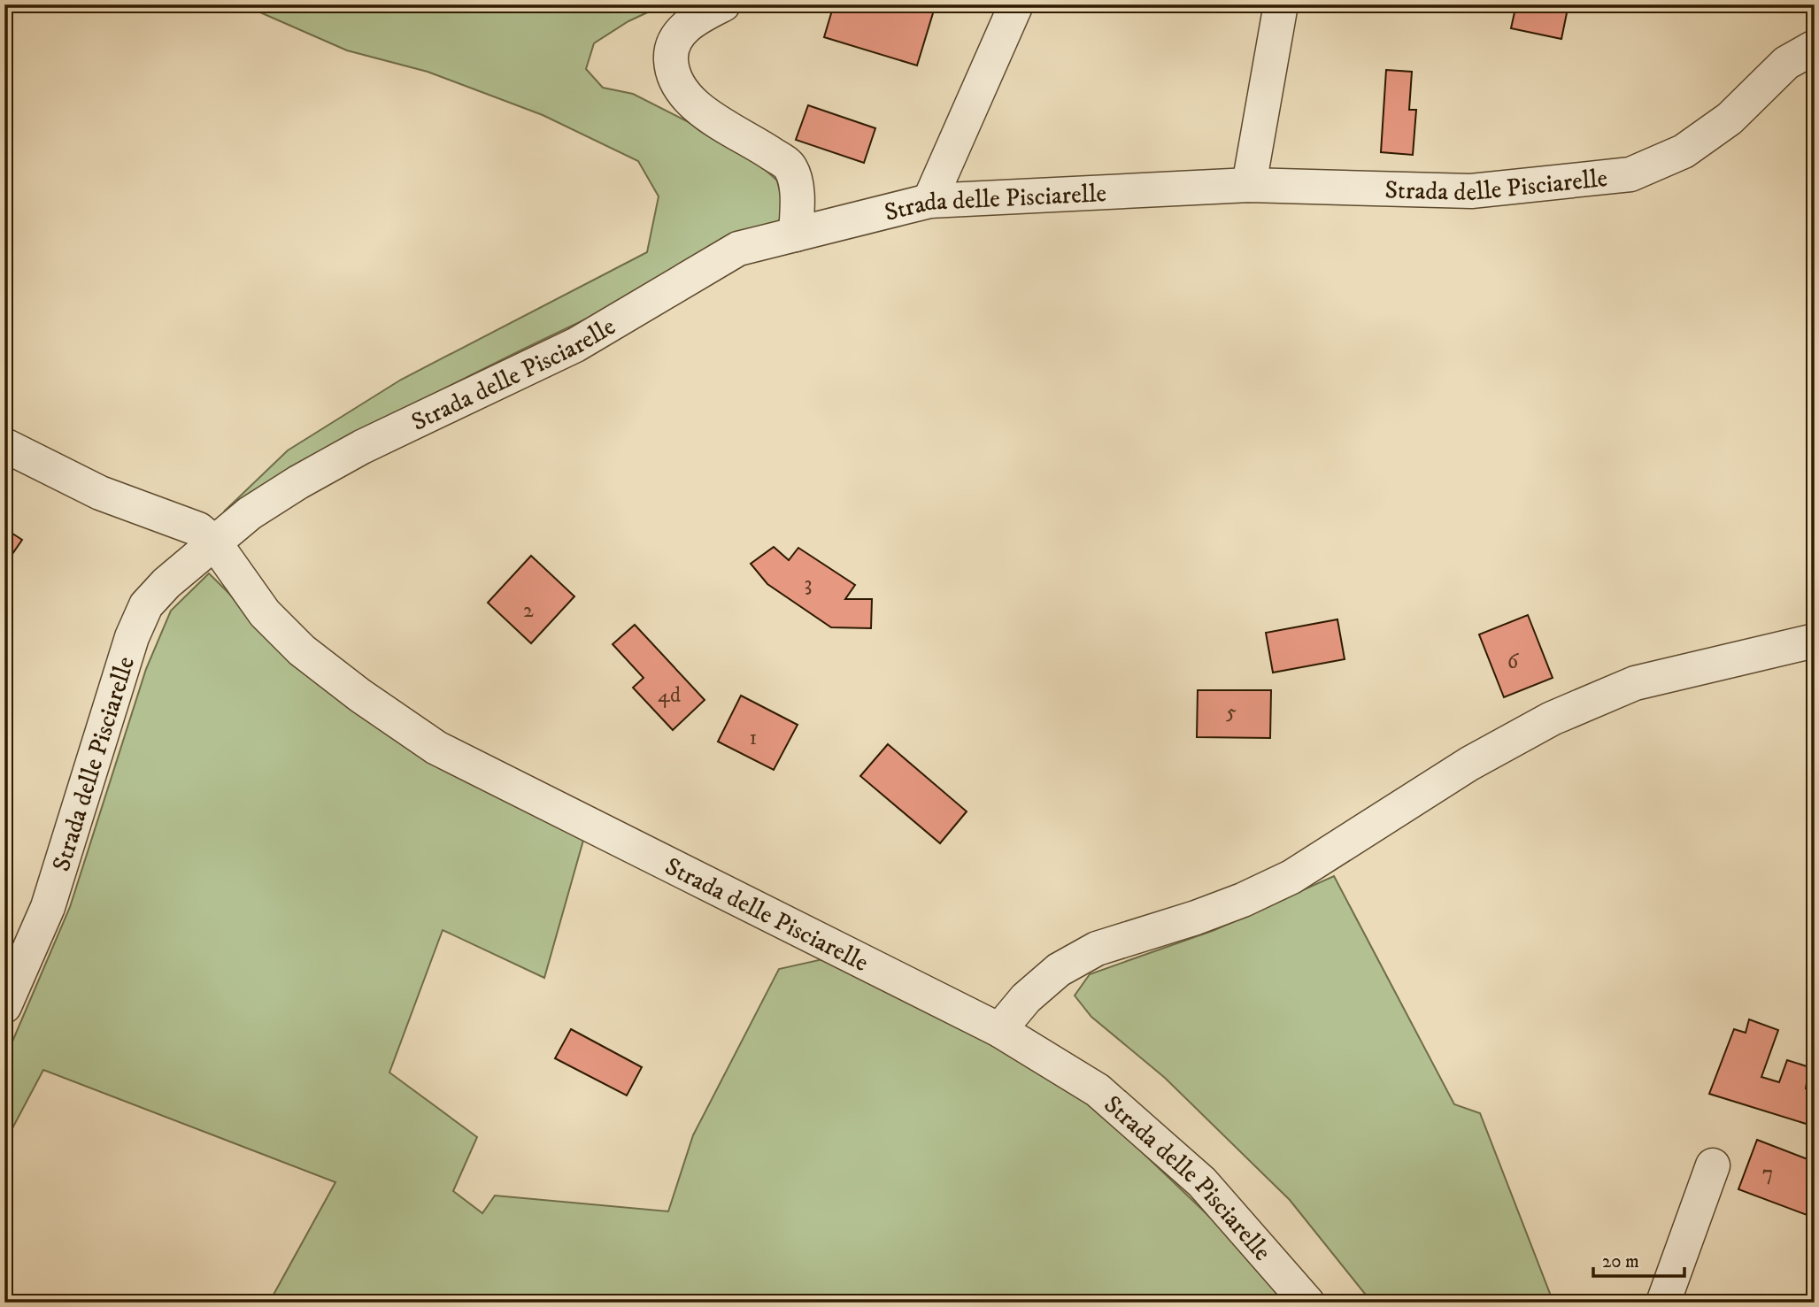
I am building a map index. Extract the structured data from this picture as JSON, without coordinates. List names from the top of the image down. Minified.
{"streets":{"street":["Strada delle Pisciarelle"]},"house_numbers":["3","2","6","4d","5","1","7"],"scale_bar":"20 m"}
